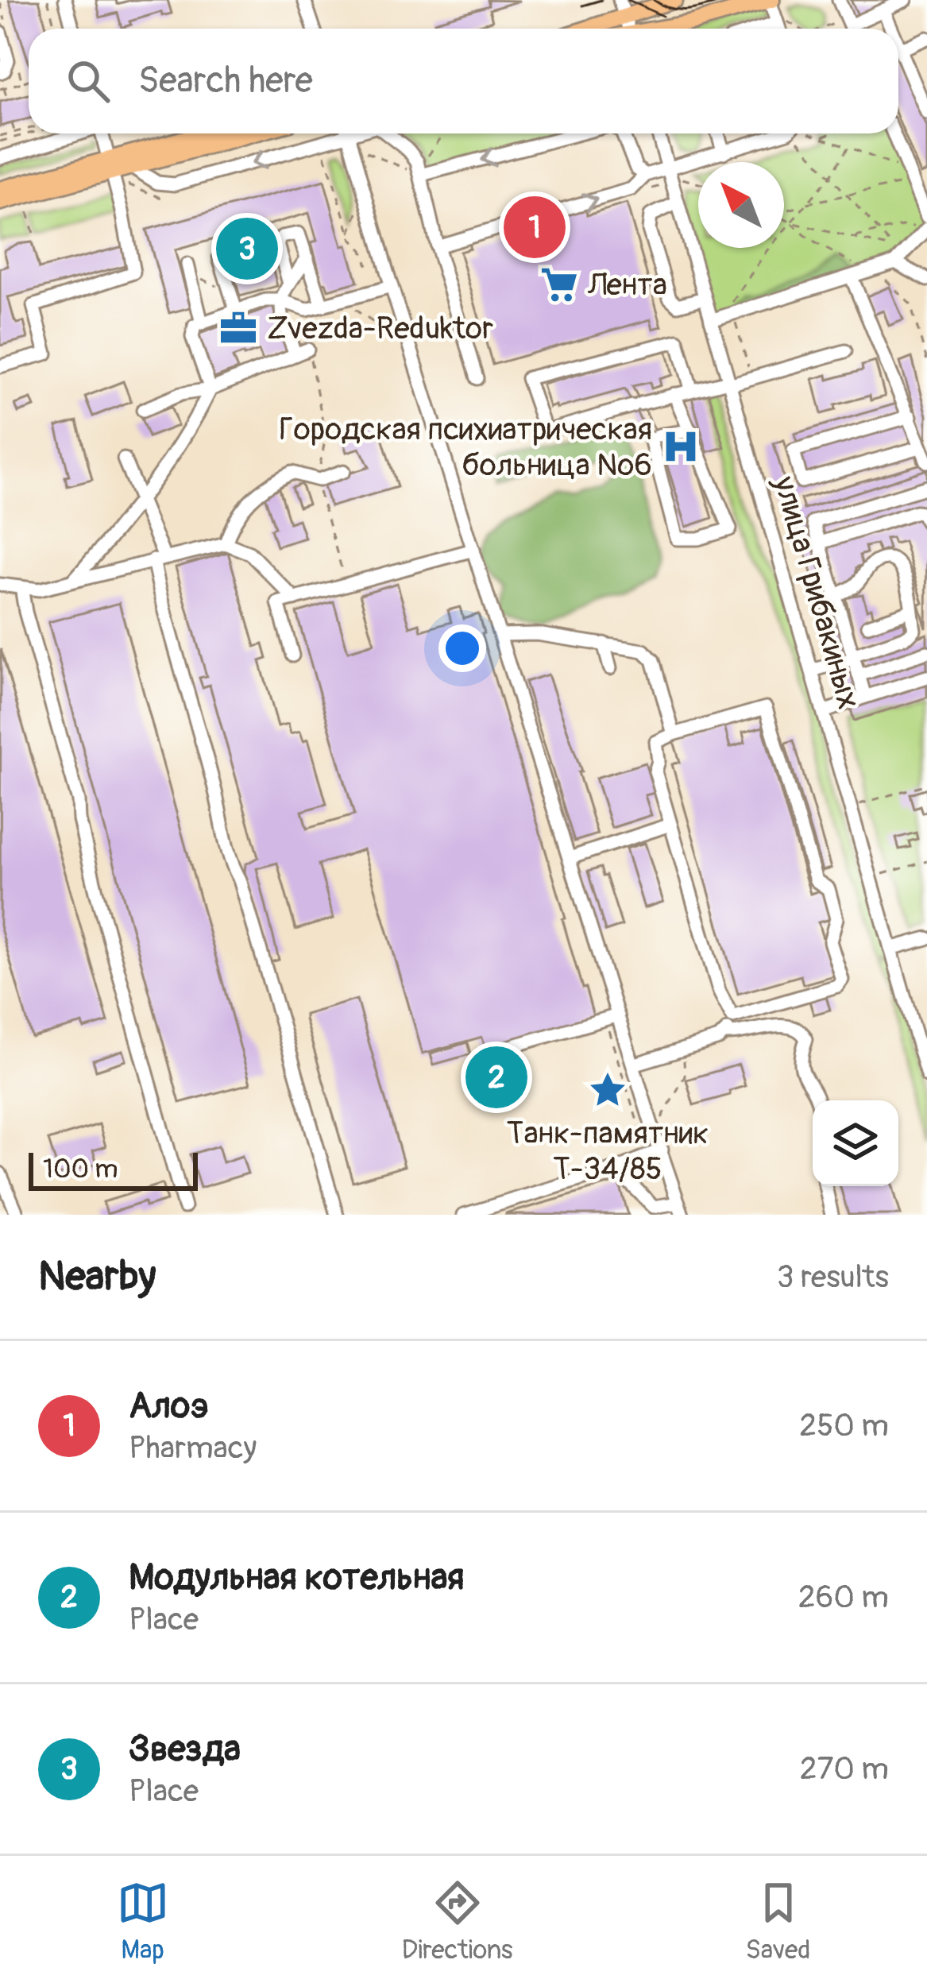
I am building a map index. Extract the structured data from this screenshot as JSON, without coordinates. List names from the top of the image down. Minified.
{"streets":{"street":["улица Грибакиных"]},"places":{"supermarket":["Лента"],"office":["Zvezda-Reduktor"],"hospital":["Городская психиатрическая больница №6"],"place":["Танк-памятник Т-34/85"]},"scale_bar":"100 m","north":"top left","page":{"search":"Search here","pins":["1","3","2"],"scale":"100 m","heading":["Nearby","3 results"],"list":[{"mark":"1","name":"Алоэ","note":"Pharmacy","value":"250 m"},{"mark":"2","name":"Модульная котельная","note":"Place","value":"260 m"},{"mark":"3","name":"Звезда","note":"Place","value":"270 m"}],"nav":["Map","Directions","Saved"]}}
